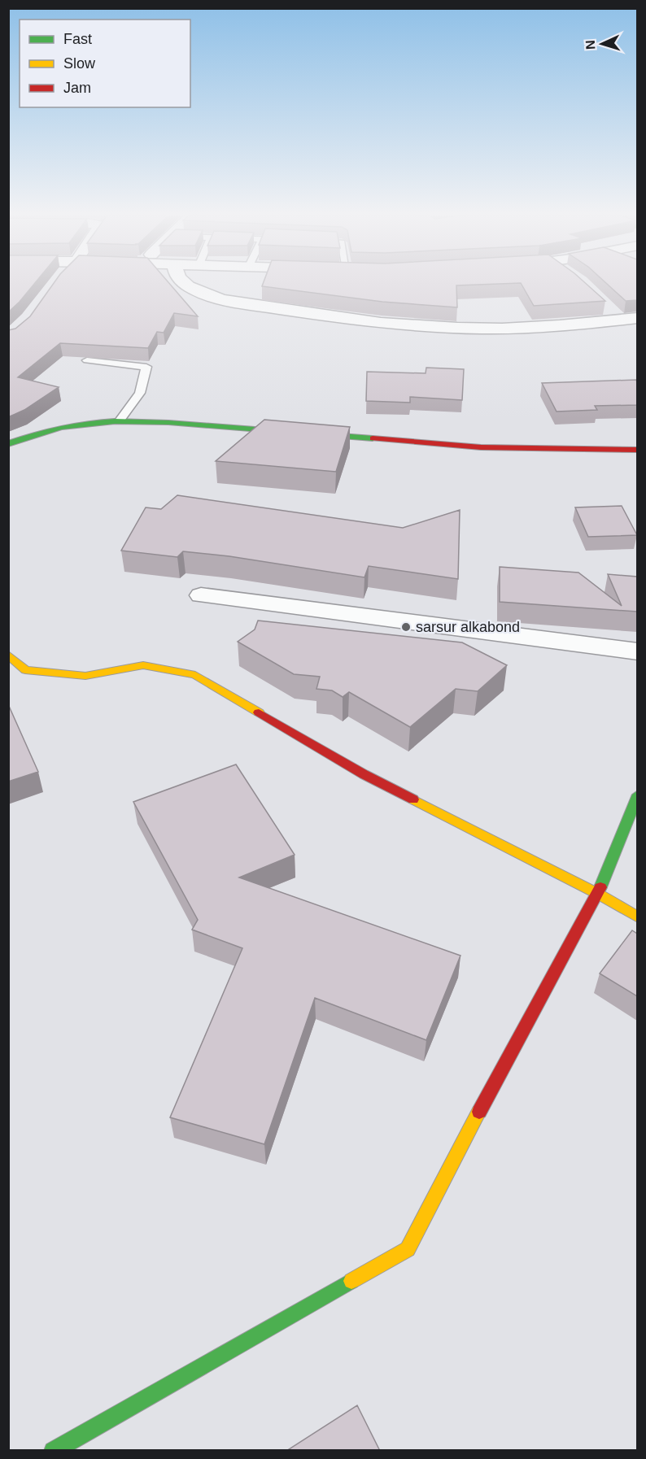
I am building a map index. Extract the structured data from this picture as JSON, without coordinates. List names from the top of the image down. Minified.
{"places":["sarsur alkabond"],"legend":["Fast","Slow","Jam"],"north":"left"}
